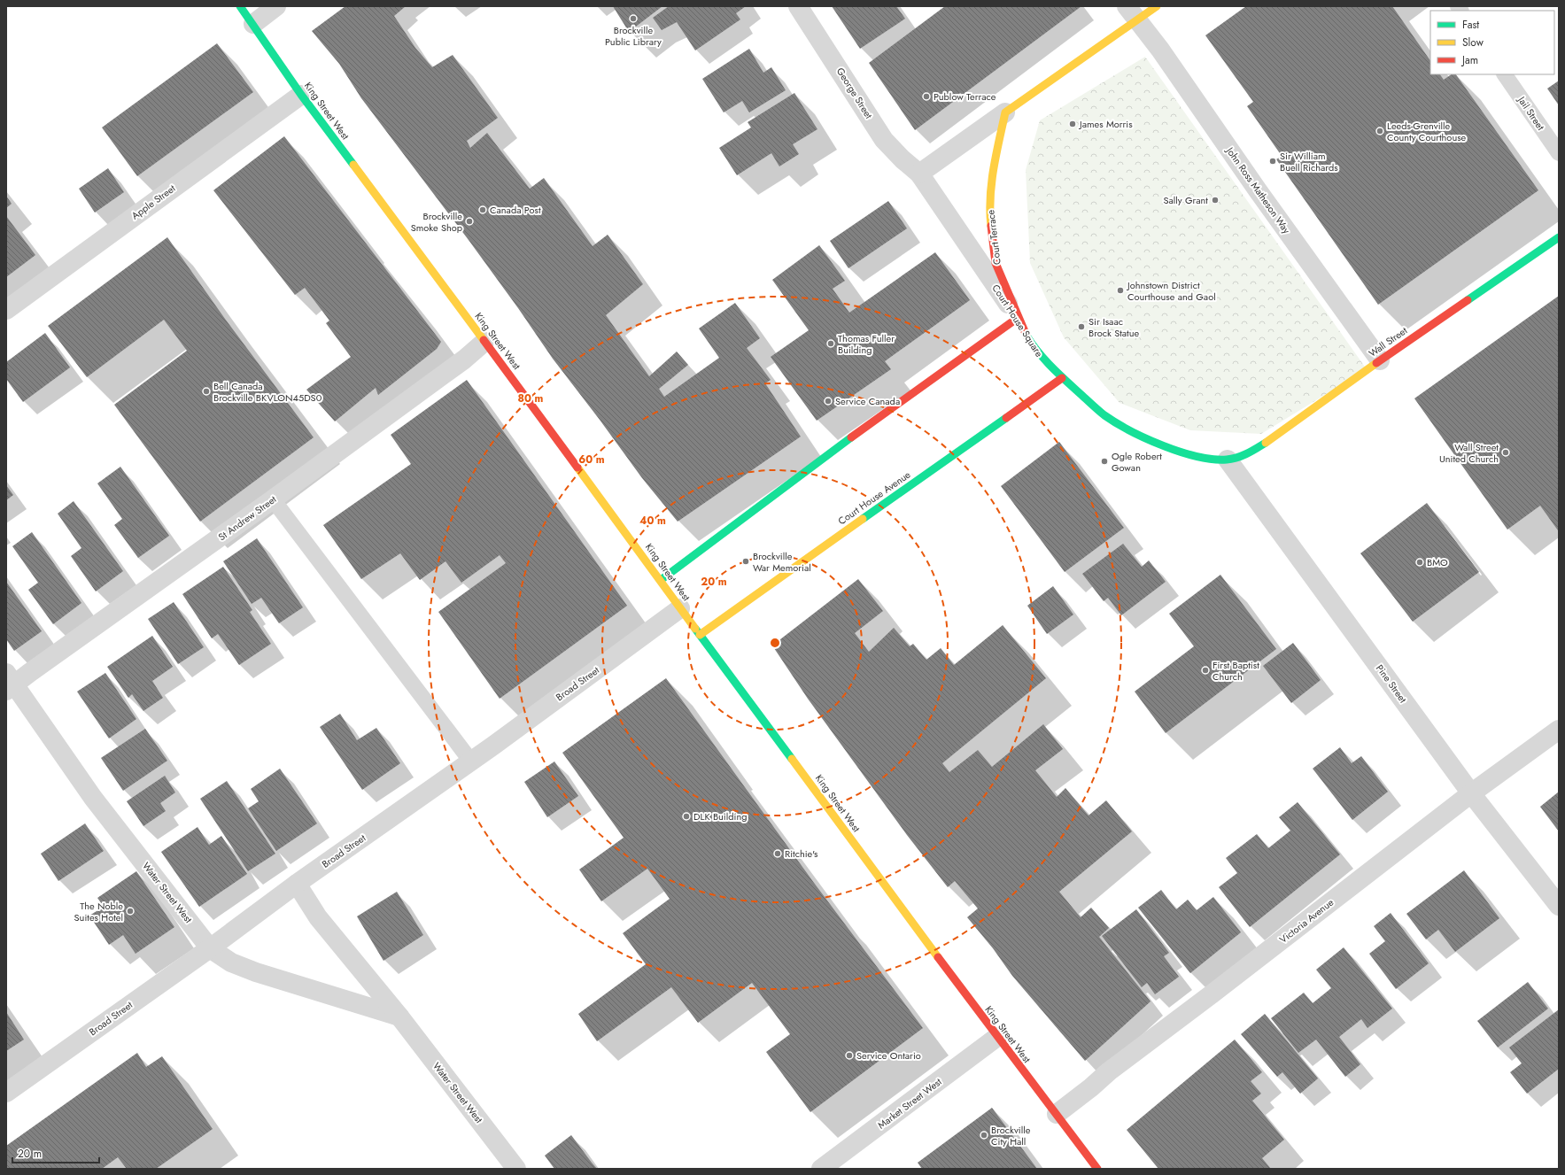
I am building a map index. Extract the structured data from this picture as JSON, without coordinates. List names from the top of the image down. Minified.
{"streets":{"main road":["King Street West","Court Terrace","Court House Square","Wall Street","Court House Avenue"],"street":["George Street","John Ross Matheson Way","Apple Street","St Andrew Street","Broad Street","Pine Street","Water Street West","Victoria Avenue","Market Street West"],"lane":["Jail Street"]},"crossings":[["George Street","Court House Square"],["King Street West","Apple Street"],["King Street West","Court House Avenue"],["King Street West","St Andrew Street"],["King Street West","Broad Street"],["King Street West","Victoria Avenue"],["King Street West","Market Street West"],["John Ross Matheson Way","Wall Street"],["Court Terrace","Court House Square"],["Court House Square","Wall Street"],["Court House Square","Court House Avenue"],["Court House Square","Pine Street"],["Wall Street","Pine Street"],["St Andrew Street","Water Street West"],["Broad Street","Water Street West"],["Pine Street","Victoria Avenue"]],"places":["Brockville Public Library","Publow Terrace","James Morris","Leeds-Grenville County Courthouse","Sir William Buell Richards","Sally Grant","Canada Post","Brockville Smoke Shop","Johnstown District Courthouse and Gaol","Sir Isaac Brock Statue","Thomas Fuller Building","Bell Canada Brockville BKVLON45DS0","Service Canada","Wall Street United Church","Ogle Robert Gowan","Brockville War Memorial","BMO","First Baptist Church","DLK Building","Ritchie's","The Noble Suites Hotel","Service Ontario","Brockville City Hall"],"legend":["Fast","Slow","Jam"],"scale_bar":"20 m","rings":["80 m","60 m","40 m","20 m"]}
